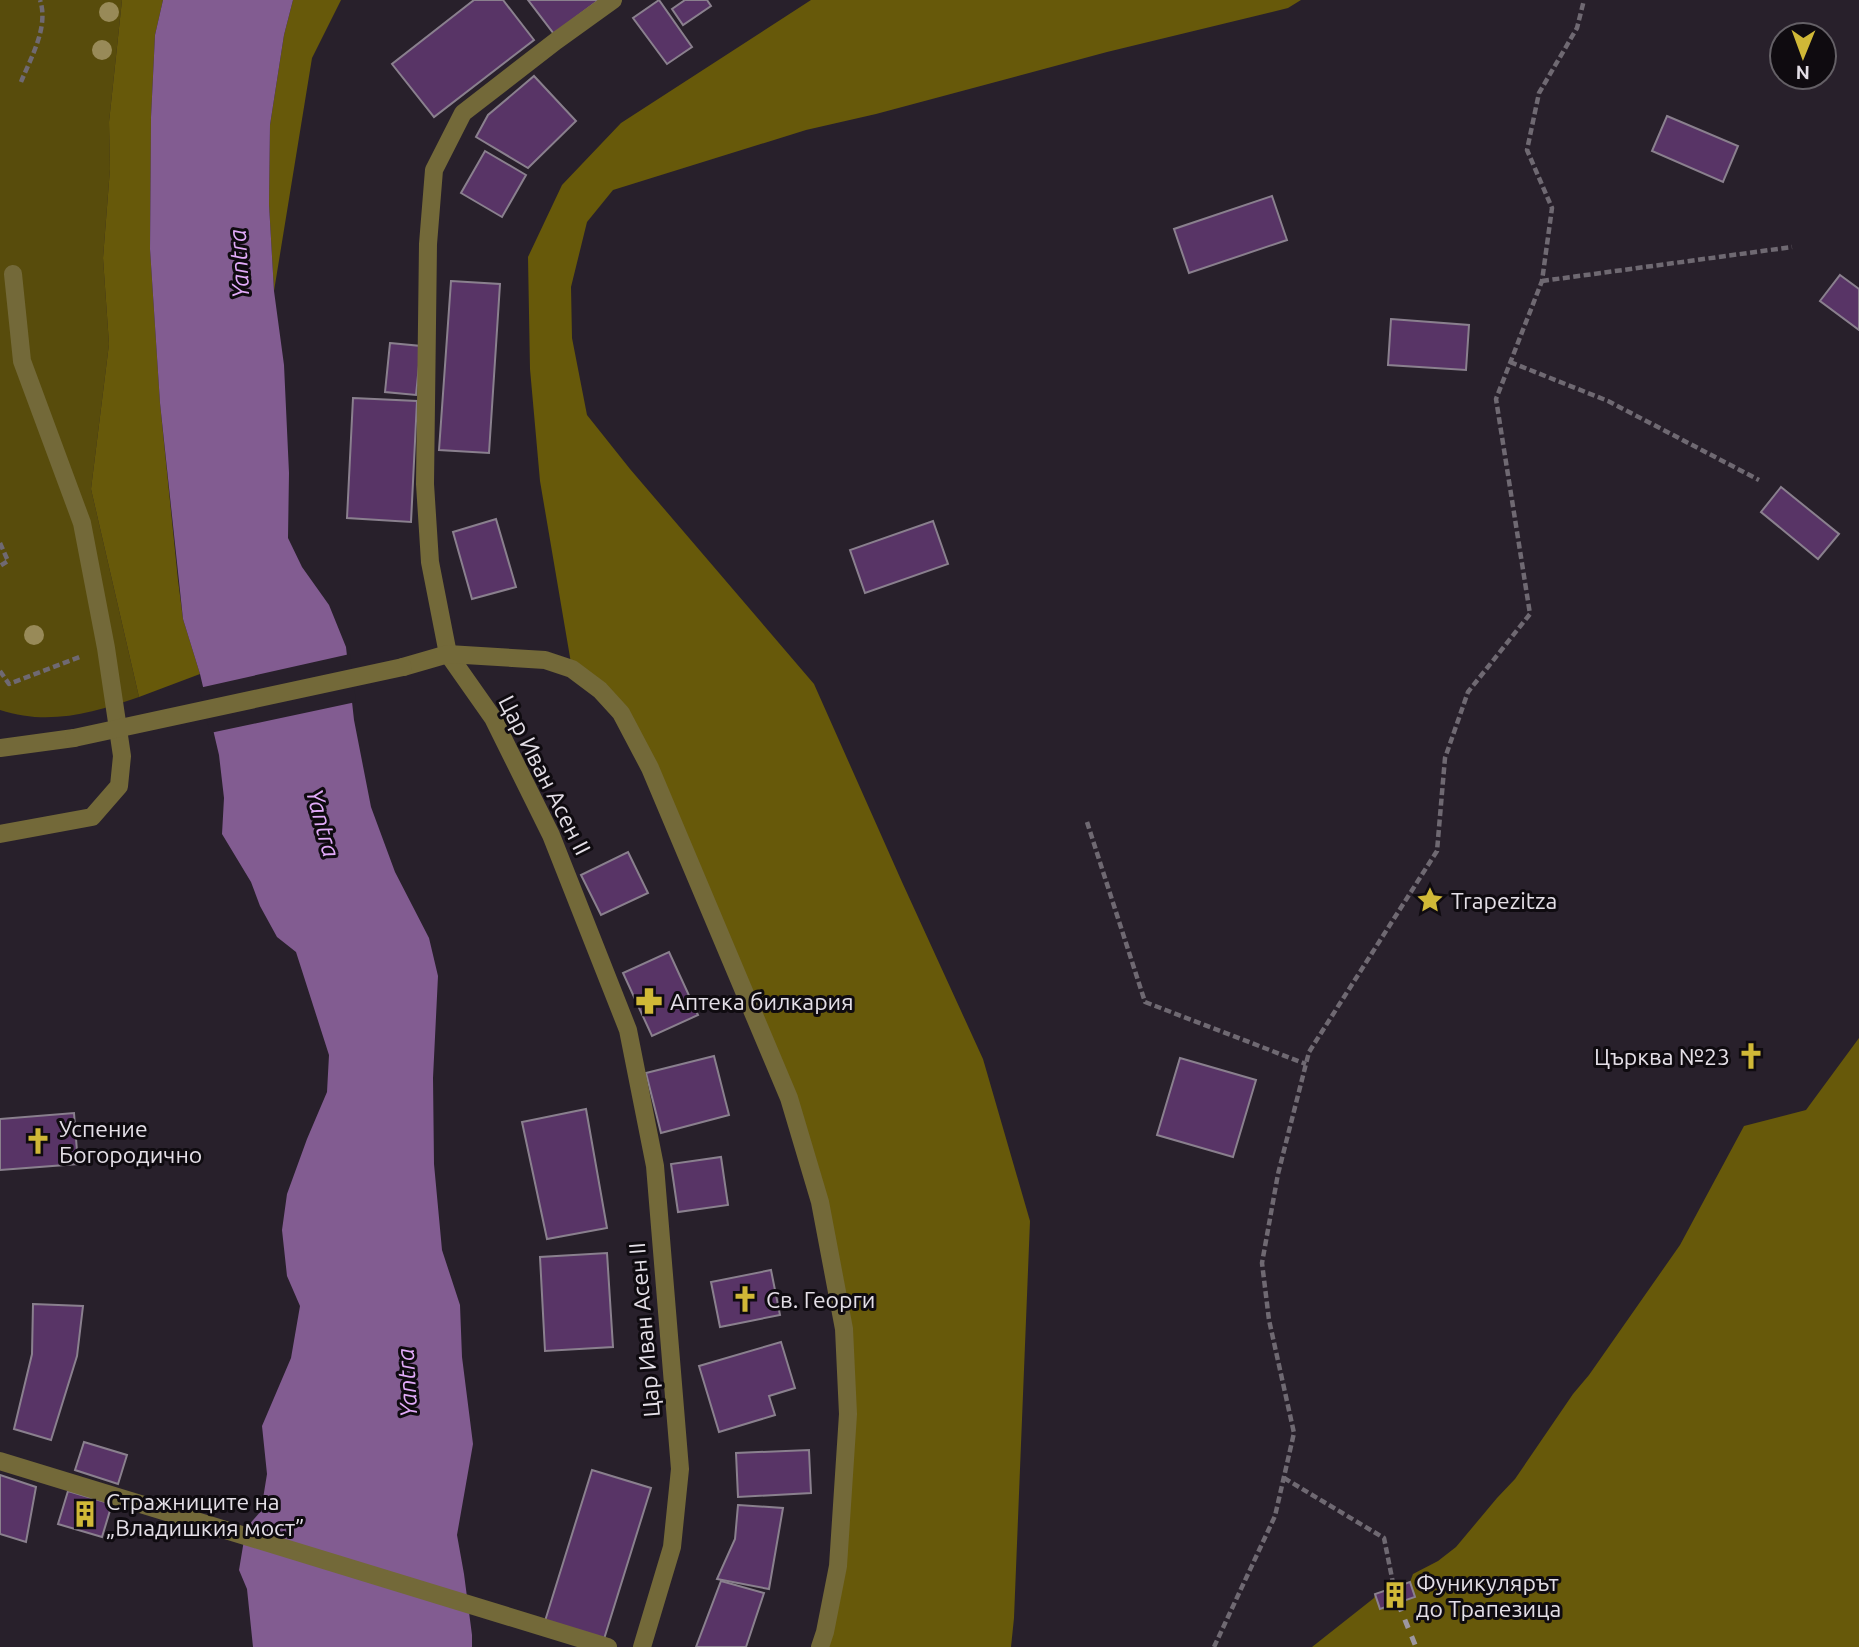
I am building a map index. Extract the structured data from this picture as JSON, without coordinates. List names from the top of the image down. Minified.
{"streets":{"street":["Цар Иван Асен II"]},"water":["Yantra"],"places":{"place":["Trapezitza"],"pharmacy":["Аптека билкария"],"church":["Църква №23","Успение Богородично","Св. Георги"],"building":["Стражниците на „Владишкия мост”","Фуникулярът до Трапезица"]},"north":"bottom"}
